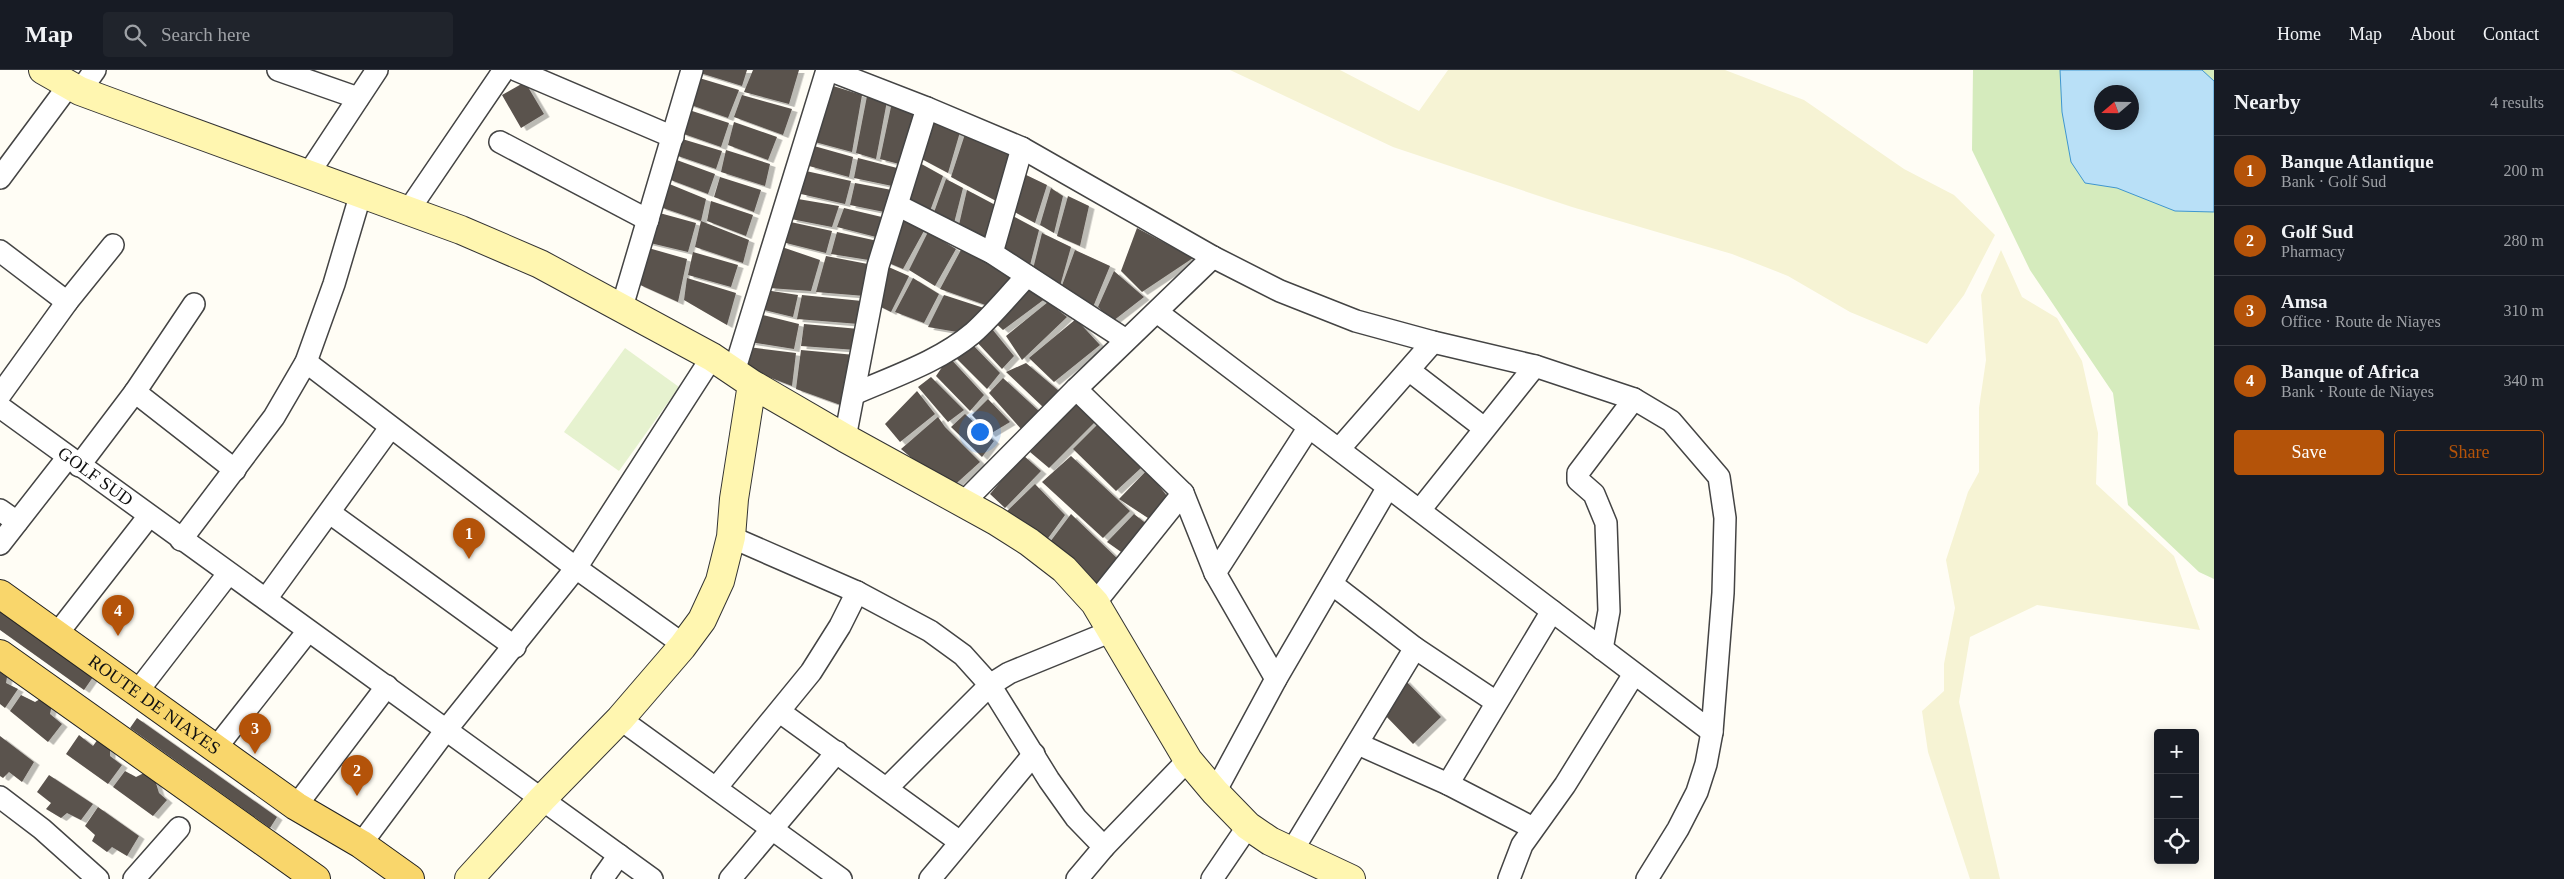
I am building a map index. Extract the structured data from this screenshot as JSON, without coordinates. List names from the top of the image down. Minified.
{"streets":{"main road":["ROUTE DE NIAYES"],"street":["GOLF SUD"]},"north":"left","page":{"header":"Map","search":"Search here","nav":["Home","Map","About","Contact"],"heading":["Nearby","4 results"],"list":[{"mark":"1","name":"Banque Atlantique","note":"Bank · Golf Sud","value":"200 m"},{"mark":"2","name":"Golf Sud","note":"Pharmacy","value":"280 m"},{"mark":"3","name":"Amsa","note":"Office · Route de Niayes","value":"310 m"},{"mark":"4","name":"Banque of Africa","note":"Bank · Route de Niayes","value":"340 m"}],"buttons":["Save","Share"],"pins":["1","4","3","2"],"map_buttons":["+","−"]}}
